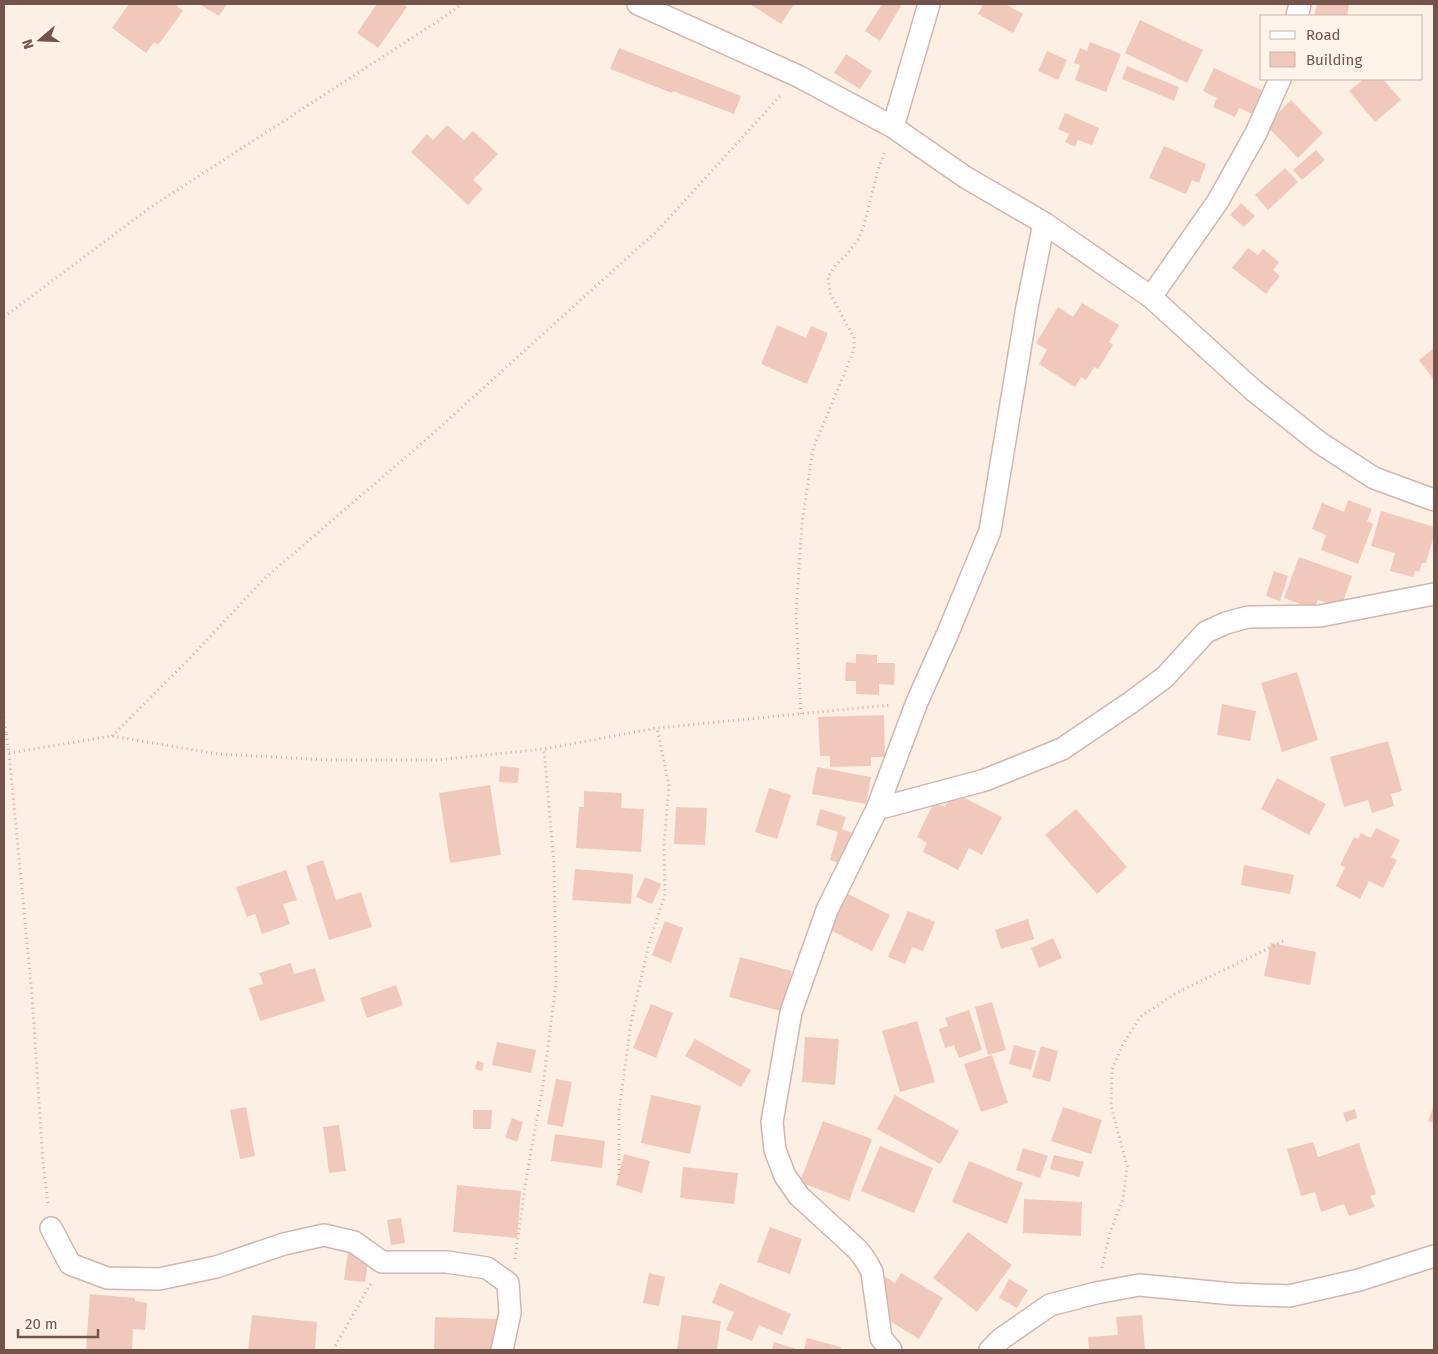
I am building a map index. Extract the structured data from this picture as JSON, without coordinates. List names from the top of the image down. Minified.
{"legend":["Road","Building"],"scale_bar":"20 m","north":"left"}
